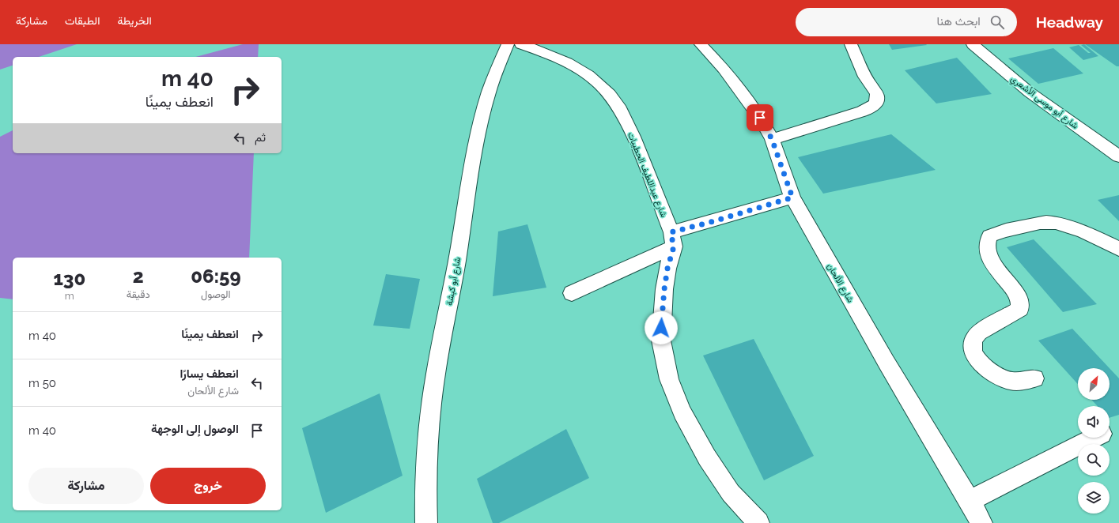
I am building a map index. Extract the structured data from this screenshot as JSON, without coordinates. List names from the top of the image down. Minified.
{"streets":{"street":["شارع أبو موسى الأشعري","شارع عبداللطيف الحطيبات","شارع أبو كبشة","شارع الألحان"]},"north":"top right","page":{"header":"Headway","search":"ابحث هنا","nav":["الخريطة","الطبقات","مشاركة"],"turn":["40 m","انعطف يمينًا"],"then":"ثم","eta":["06:59","الوصول","2","دقيقة","130","m"],"list":[{"name":"انعطف يمينًا","value":"40 m"},{"name":"انعطف يسارًا","note":"شارع الألحان","value":"50 m"},{"name":"الوصول إلى الوجهة","value":"40 m"}],"buttons":["خروج","مشاركة"]}}
